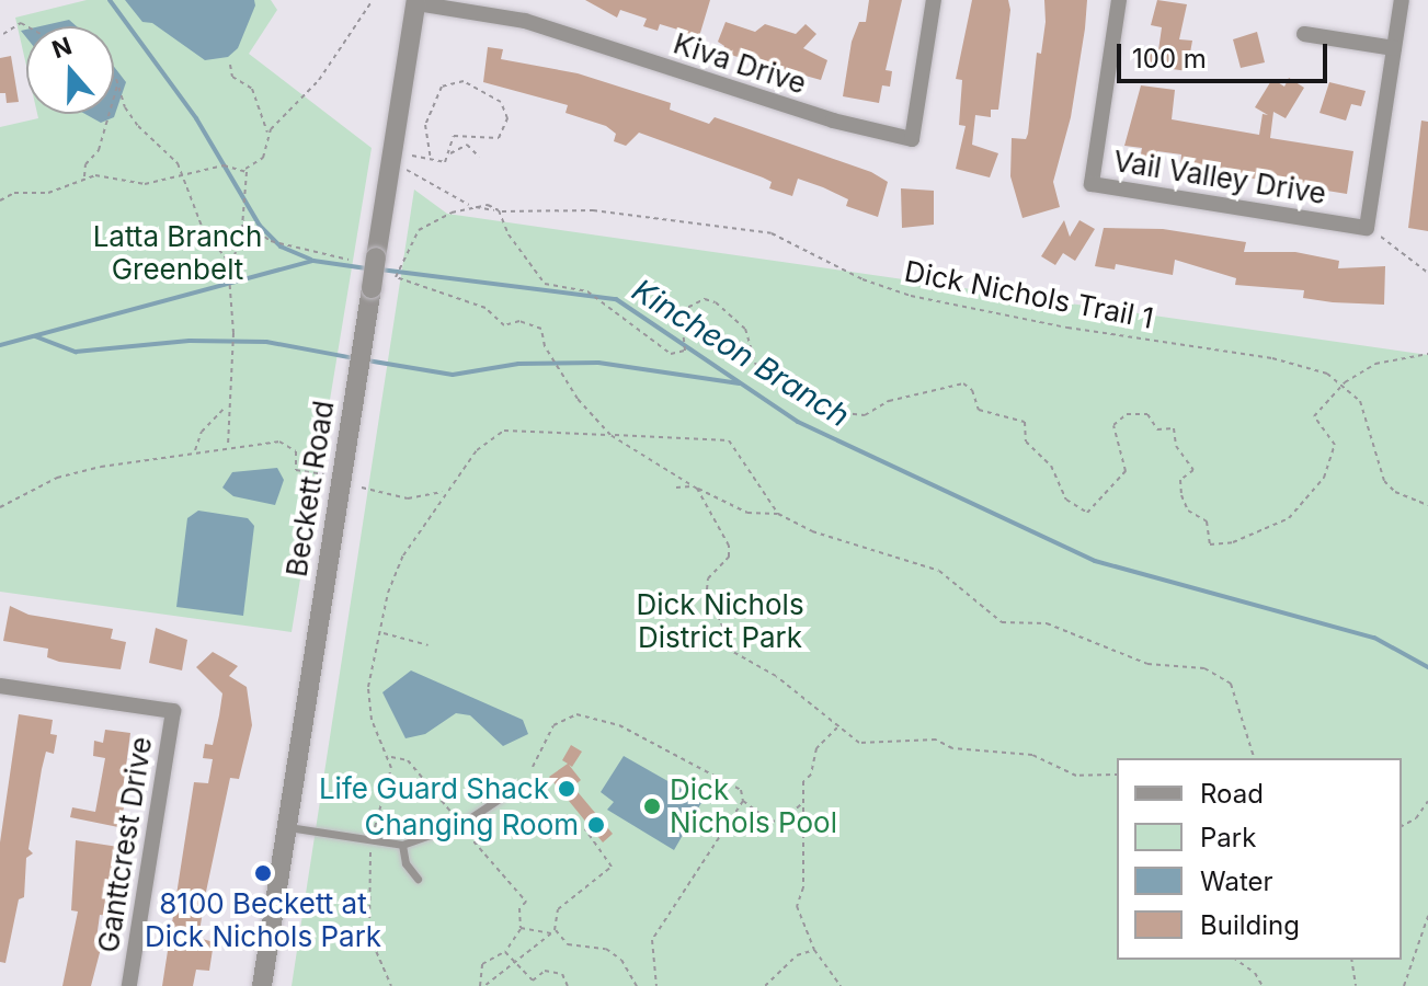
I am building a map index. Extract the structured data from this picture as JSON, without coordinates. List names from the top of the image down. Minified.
{"streets":{"street":["Kiva Drive","Vail Valley Drive","Beckett Road","Ganttcrest Drive"],"path":["Dick Nichols Trail 1"]},"crossings":[["Kiva Drive","Beckett Road"]],"water":["Kincheon Branch"],"parks":["Latta Branch Greenbelt","Dick Nichols District Park"],"places":["Life Guard Shack","Dick Nichols Pool","Changing Room","8100 Beckett at Dick Nichols Park"],"legend":["Road","Park","Water","Building"],"scale_bar":"100 m","north":"top"}
